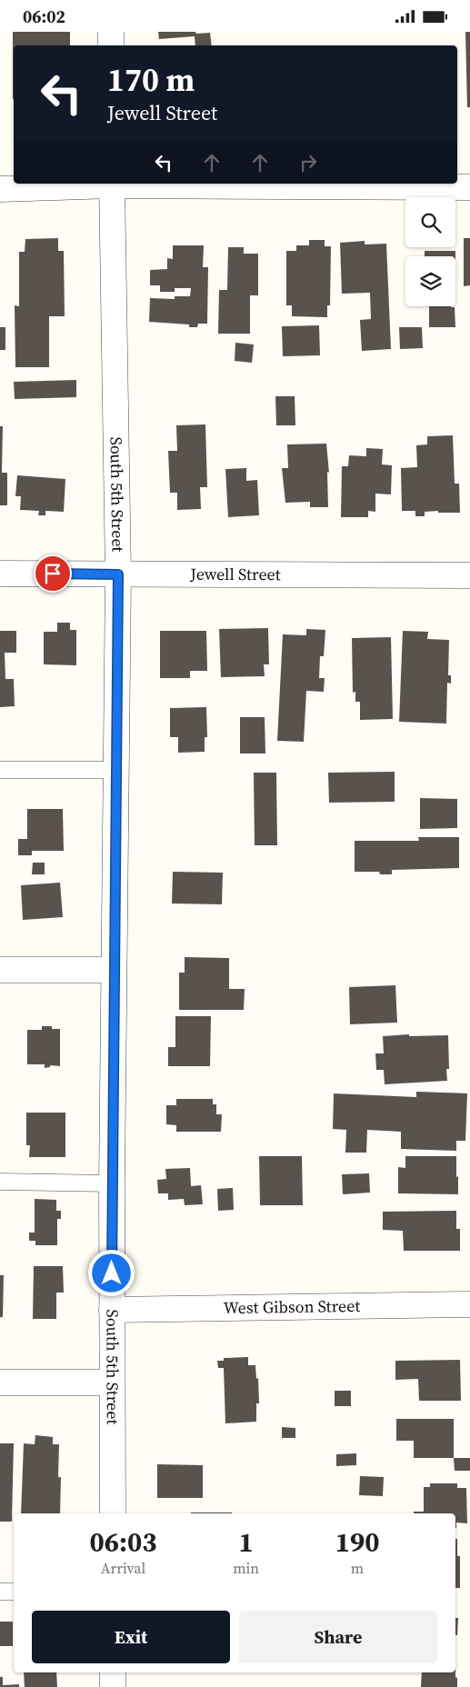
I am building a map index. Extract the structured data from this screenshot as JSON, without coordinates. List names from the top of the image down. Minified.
{"streets":{"street":["South 5th Street","Jewell Street","West Gibson Street"]},"crossings":[["South 5th Street","Jewell Street"],["South 5th Street","West Gibson Street"]],"page":{"status":"06:02","turn":["170 m","Jewell Street"],"eta":["06:03","Arrival","1","min","190","m"],"buttons":["Exit","Share"]}}
